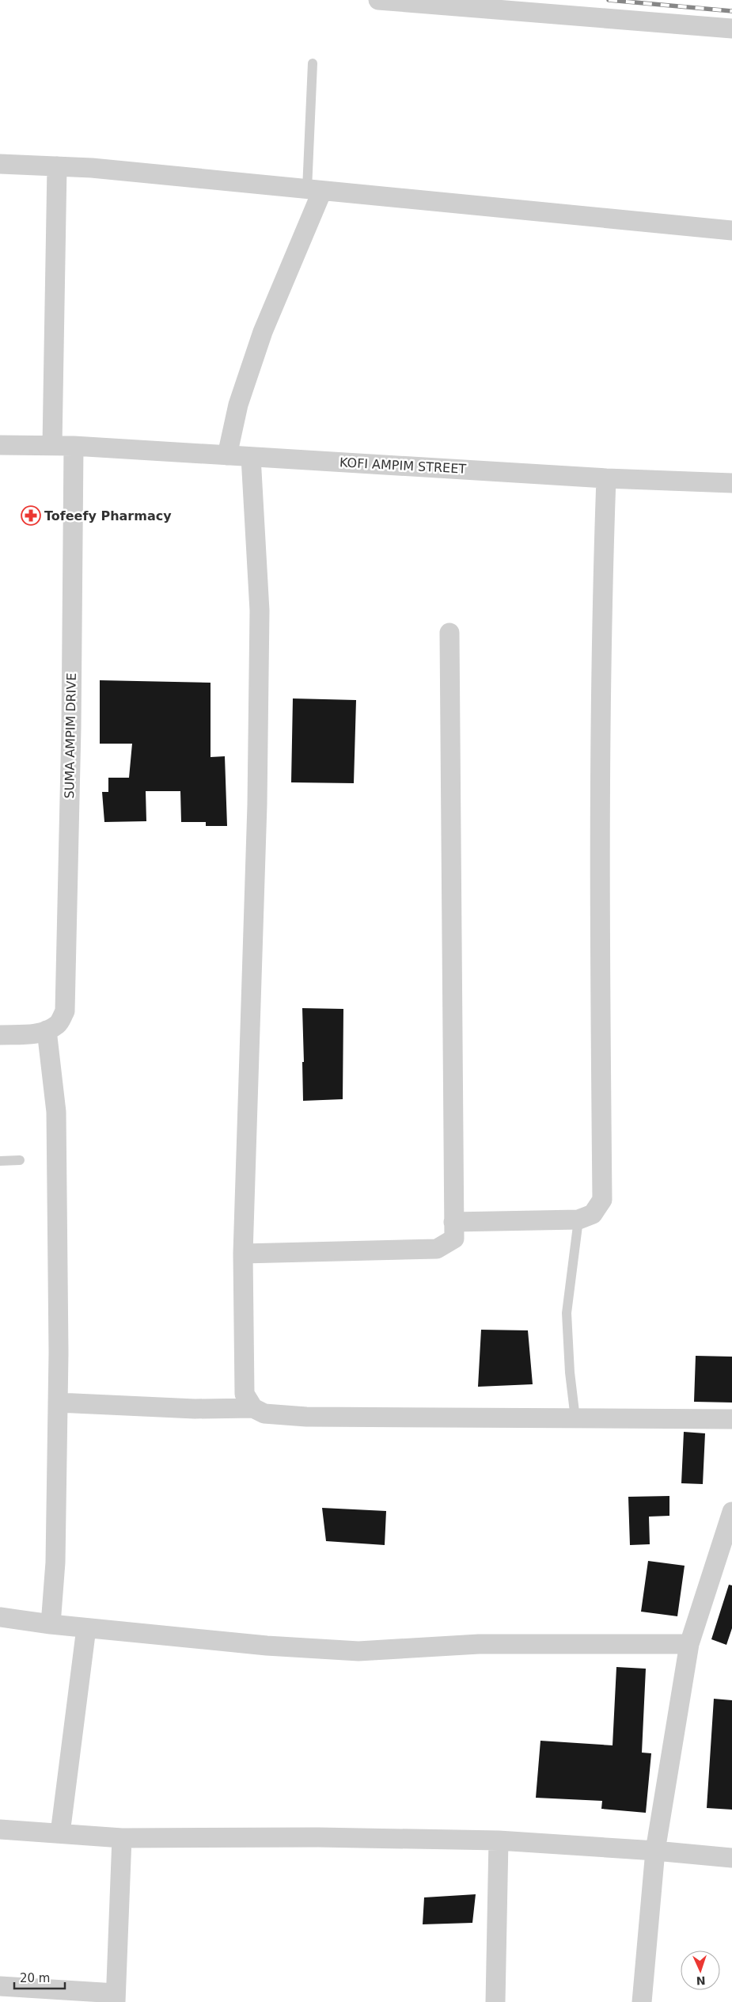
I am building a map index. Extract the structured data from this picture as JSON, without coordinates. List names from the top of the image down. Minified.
{"streets":{"street":["KOFI AMPIM STREET","SUMA AMPIM DRIVE"]},"crossings":[["KOFI AMPIM STREET","SUMA AMPIM DRIVE"]],"places":{"pharmacy":["Tofeefy Pharmacy"]},"scale_bar":"20 m","north":"bottom"}
